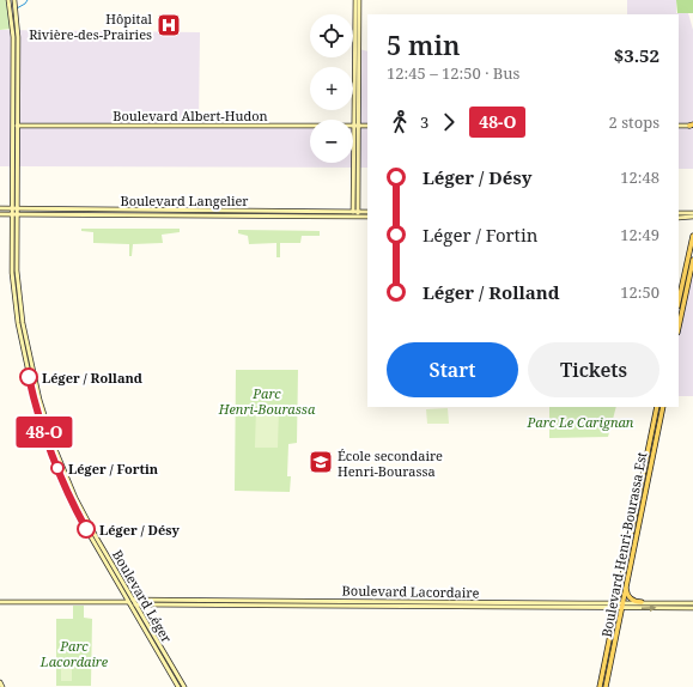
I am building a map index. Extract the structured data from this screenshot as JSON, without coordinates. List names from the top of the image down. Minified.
{"streets":{"main road":["Boulevard Albert-Hudon","Boulevard Langelier","Boulevard Henri-Bourassa Est","Boulevard Lacordaire","Boulevard Léger"]},"crossings":[["Boulevard Albert-Hudon","Boulevard Léger"],["Boulevard Langelier","Boulevard Léger"],["Boulevard Henri-Bourassa Est","Boulevard Lacordaire"],["Boulevard Lacordaire","Boulevard Léger"]],"parks":["Parc Henri-Bourassa","Parc Le Carignan","Parc Lacordaire"],"places":{"hospital":["Hôpital Rivière-des-Prairies"],"other":["Léger / Rolland","Léger / Fortin","Léger / Désy"],"school or university":["École secondaire Henri-Bourassa"]},"lines":["bus line 48-O"],"page":{"on_map":"48-O","map_buttons":["+","−"],"heading":["5 min","12:45 – 12:50 · Bus","$3.52"],"legs":["3","48-O","2 stops"],"list":[{"name":"Léger / Désy","value":"12:48"},{"name":"Léger / Fortin","value":"12:49"},{"name":"Léger / Rolland","value":"12:50"}],"buttons":["Start","Tickets"]}}
